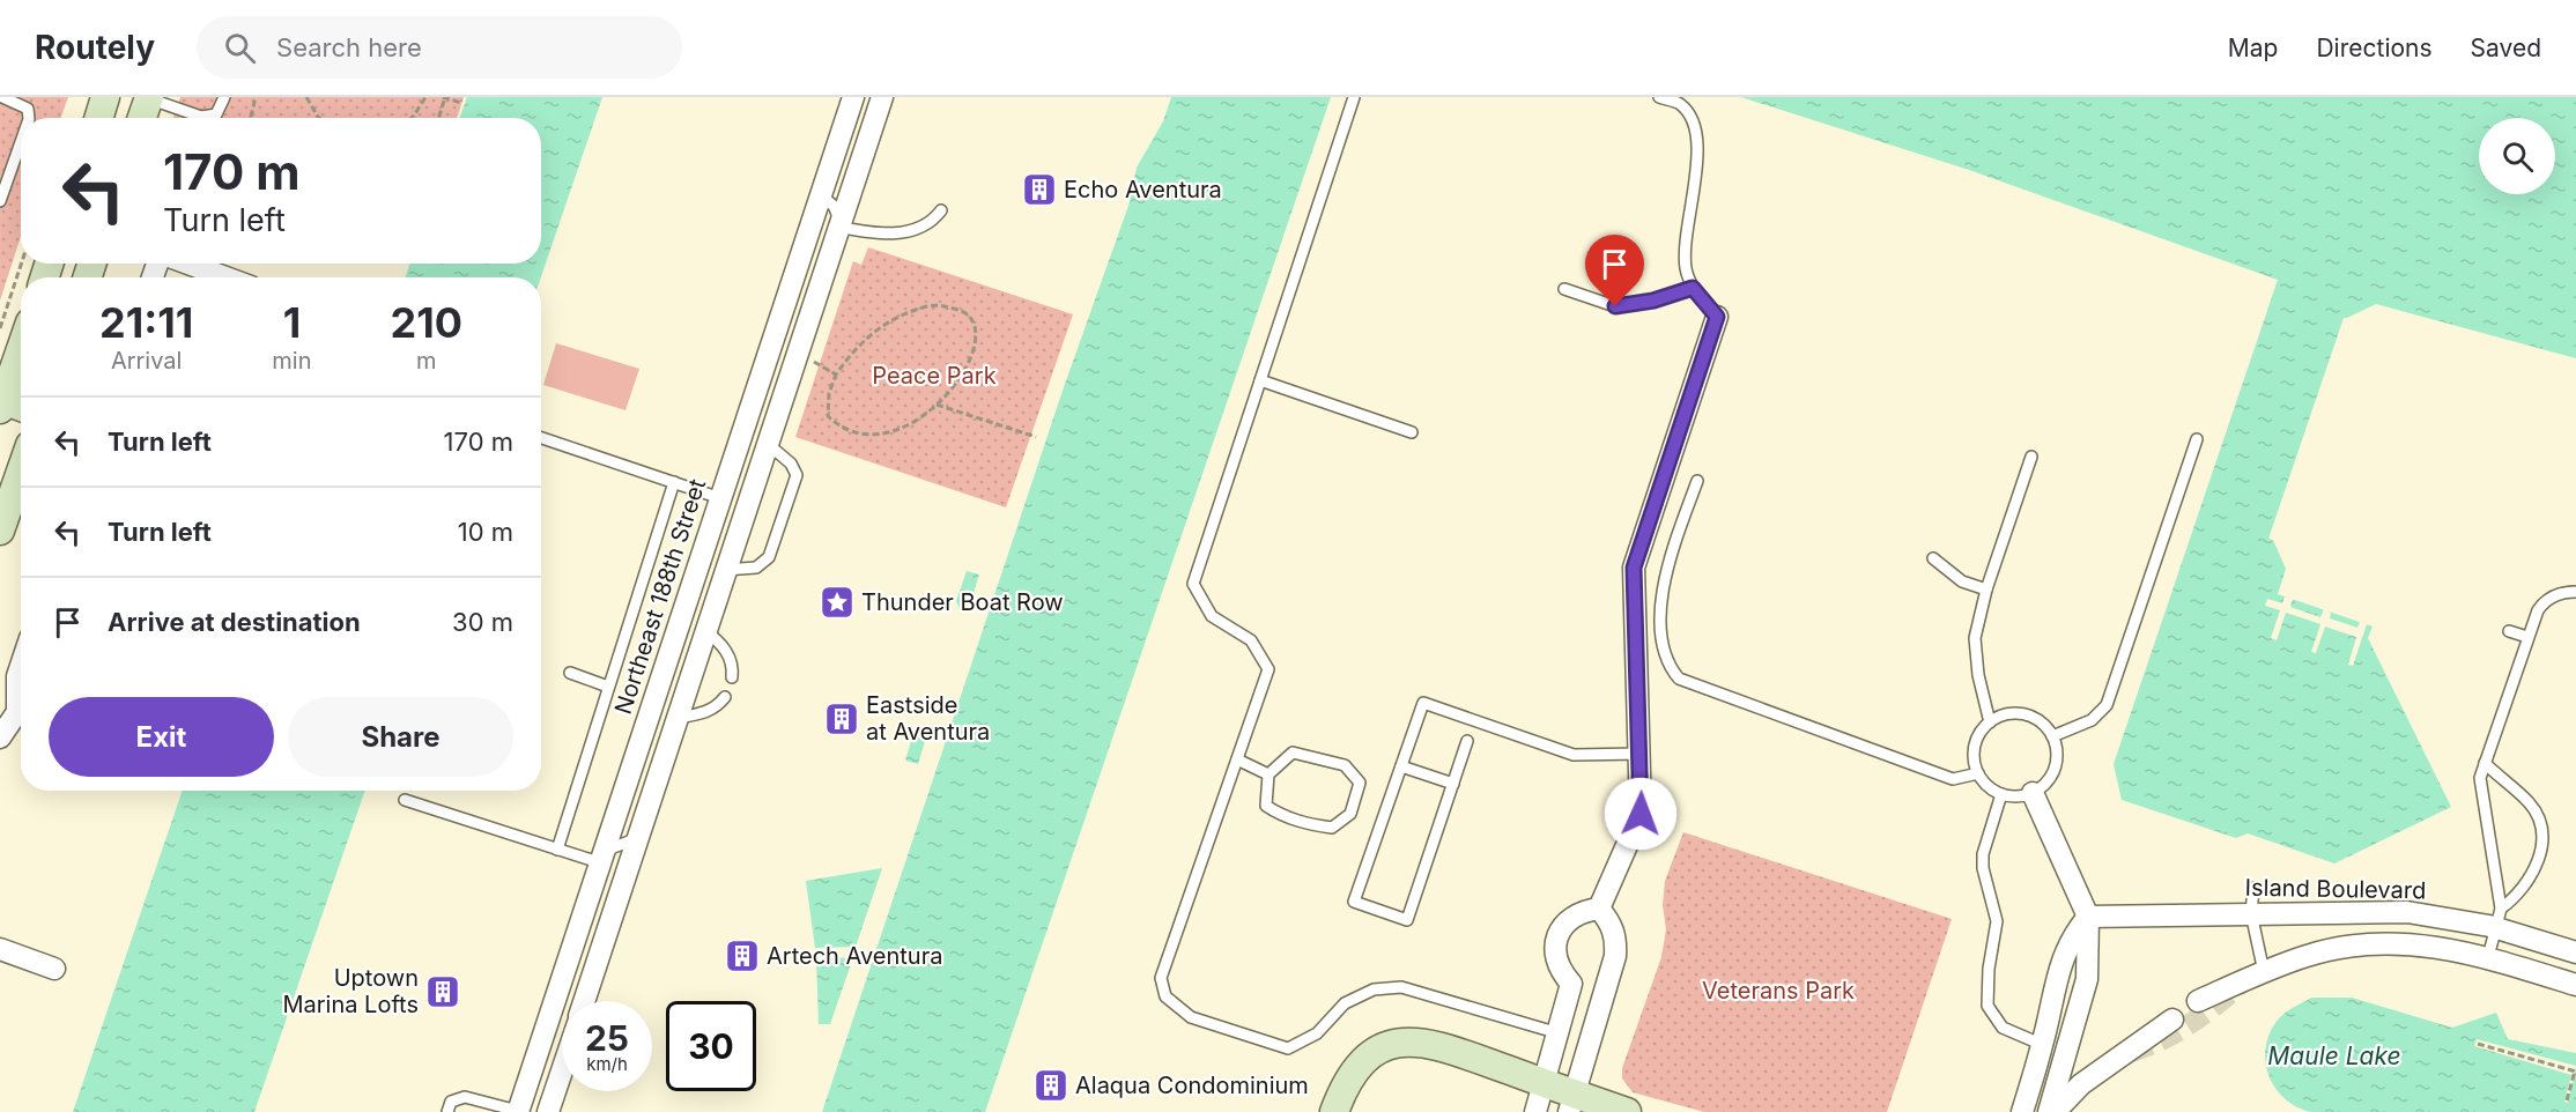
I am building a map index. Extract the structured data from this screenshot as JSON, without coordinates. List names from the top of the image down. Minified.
{"streets":{"street":["Northeast 188th Street","Island Boulevard"]},"water":["Maule Lake"],"parks":["Peace Park","Veterans Park"],"places":{"building":["Echo Aventura","Eastside at Aventura","Artech Aventura","Uptown Marina Lofts","Alaqua Condominium"],"place":["Thunder Boat Row"]},"page":{"header":"Routely","search":"Search here","nav":["Map","Directions","Saved"],"turn":["170 m","Turn left"],"eta":["21:11","Arrival","1","min","210","m"],"list":[{"name":"Turn left","value":"170 m"},{"name":"Turn left","value":"10 m"},{"name":"Arrive at destination","value":"30 m"}],"buttons":["Exit","Share"],"speed":"25 km/h","limit":"30"}}
